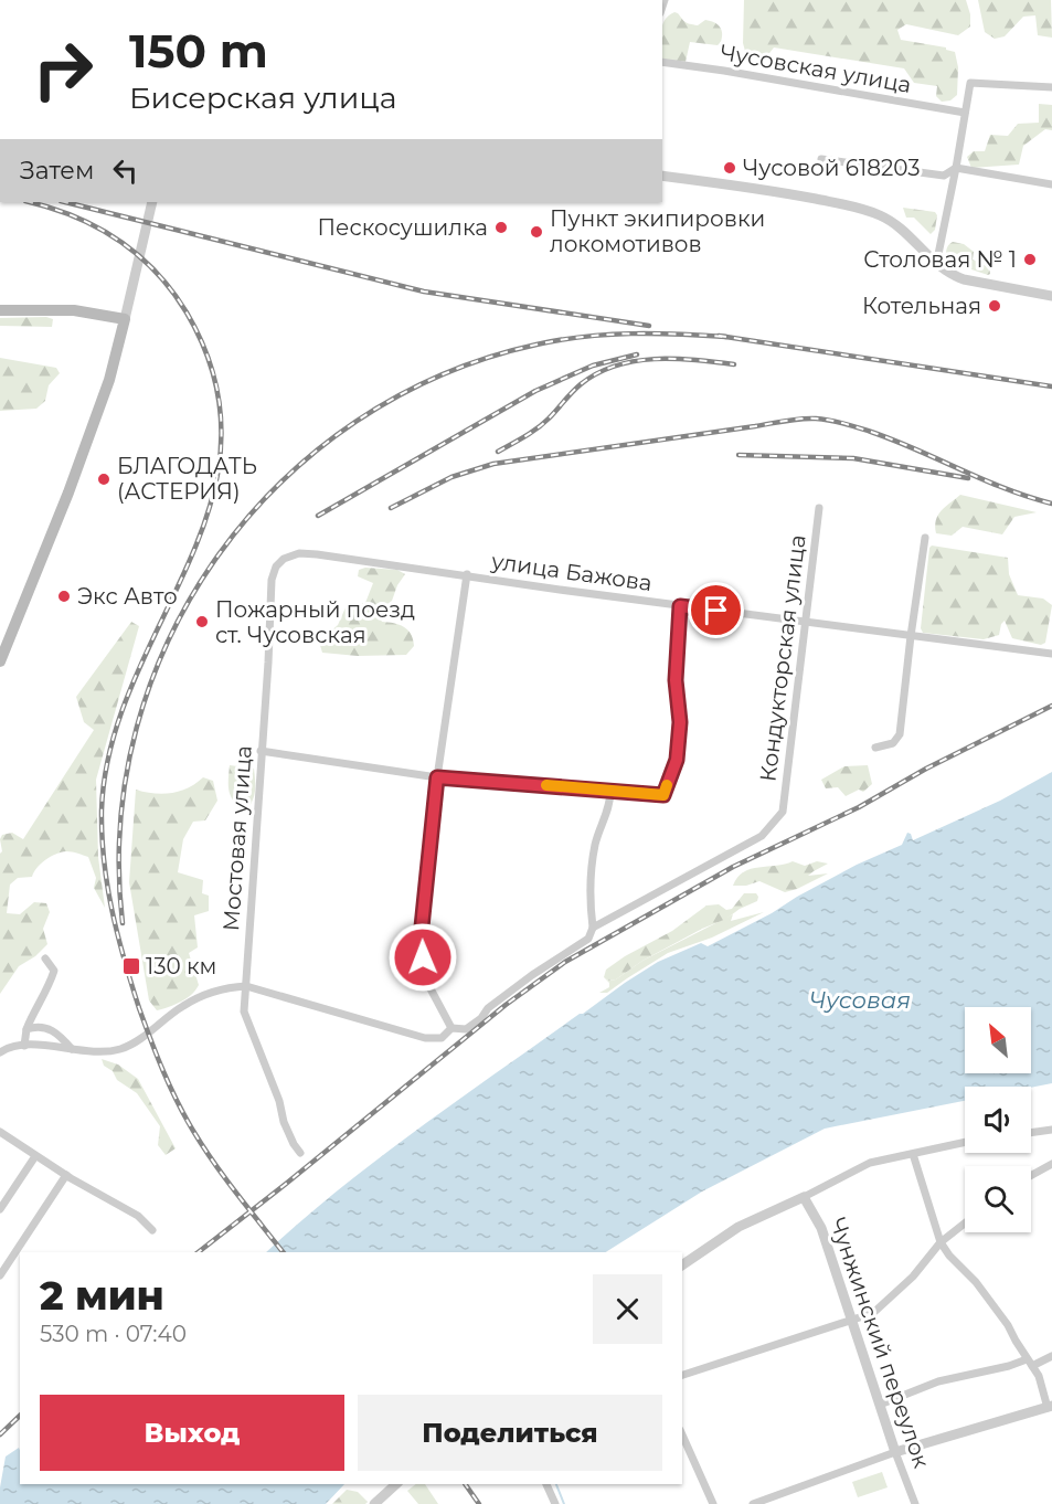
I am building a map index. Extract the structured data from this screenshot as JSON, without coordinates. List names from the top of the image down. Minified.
{"streets":{"street":["Чусовская улица","улица Бажова","Кондукторская улица","Мостовая улица","Чунжинский переулок"]},"crossings":[["улица Бажова","Кондукторская улица"],["улица Бажова","Мостовая улица"]],"water":["Чусовая"],"places":{"other":["Чусовой 618203","Пескосушилка","Пункт экипировки локомотивов","Столовая № 1","Котельная","БЛАГОДАТЬ (АСТЕРИЯ)","Экс Авто","Пожарный поезд ст. Чусовская"],"transit":["130 км"]},"north":"top left","page":{"turn":["150 m","Бисерская улица"],"then":"Затем","heading":["2 мин","530 m · 07:40"],"buttons":["Выход","Поделиться"]}}
